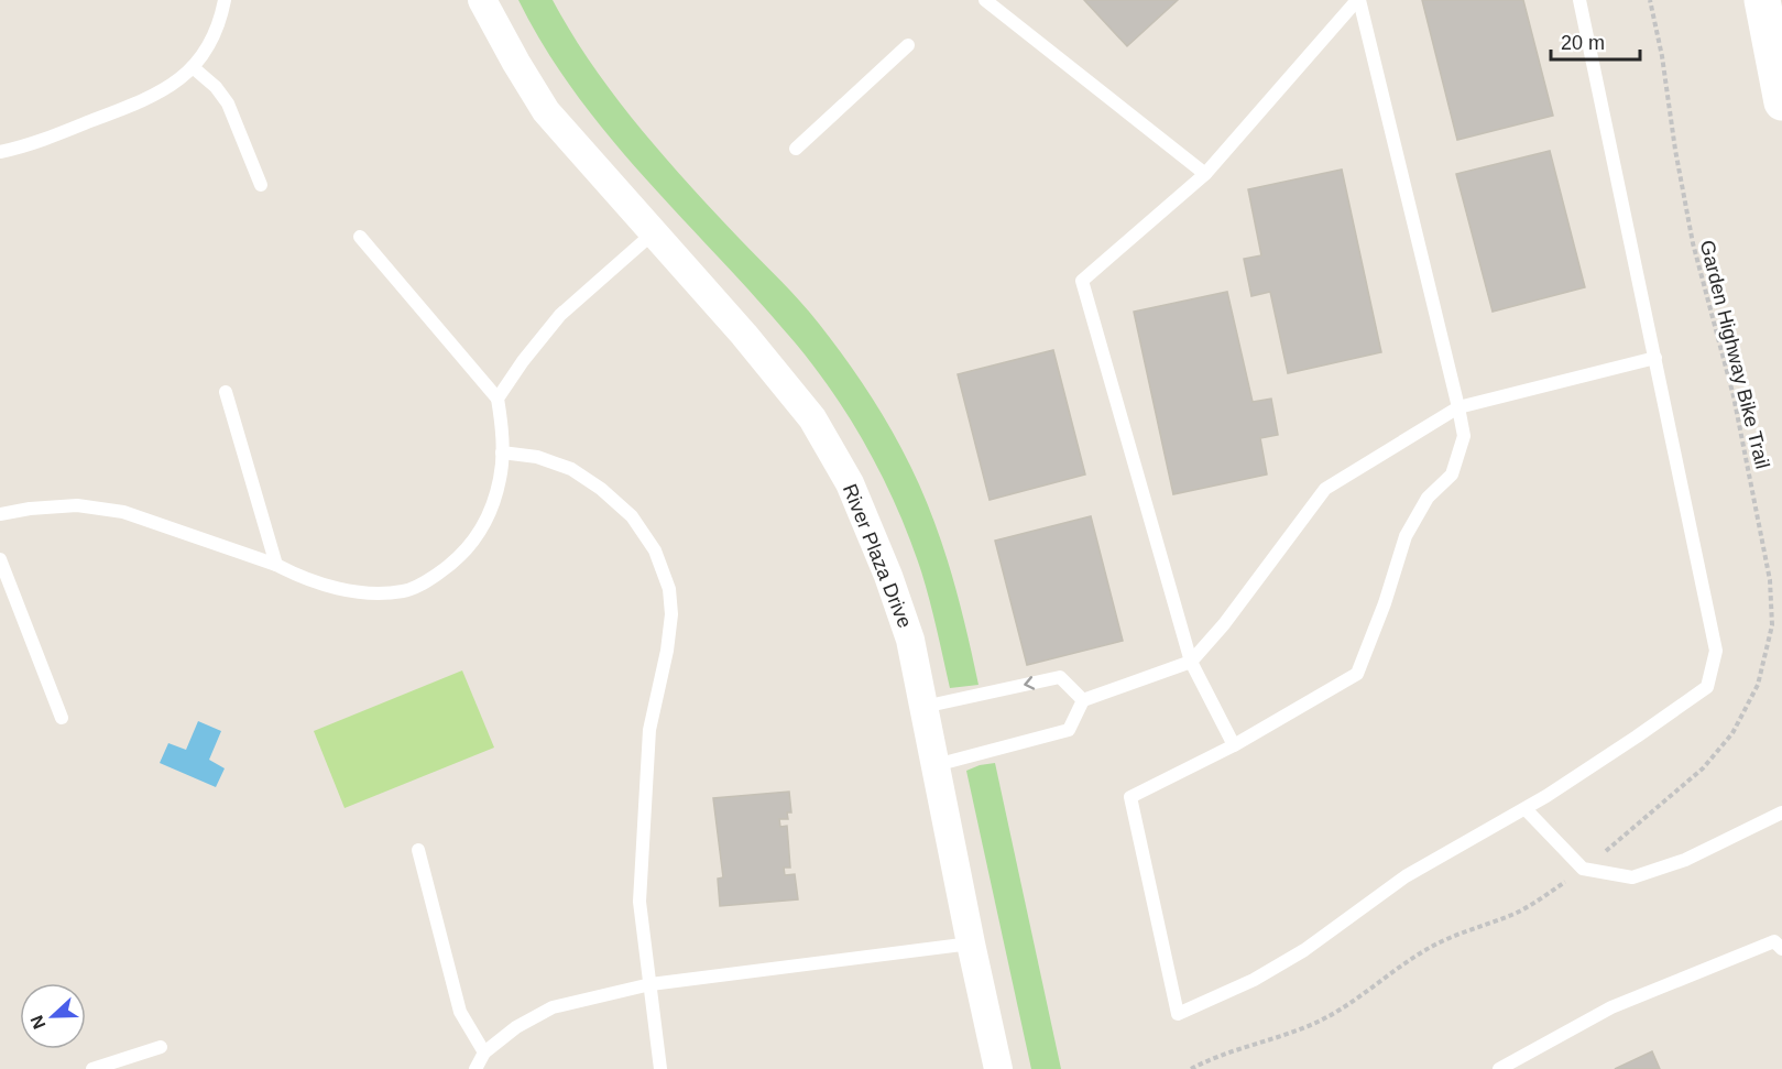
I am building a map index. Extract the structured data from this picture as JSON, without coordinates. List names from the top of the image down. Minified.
{"streets":{"street":["River Plaza Drive"],"path":["Garden Highway Bike Trail"]},"scale_bar":"20 m","north":"left"}
